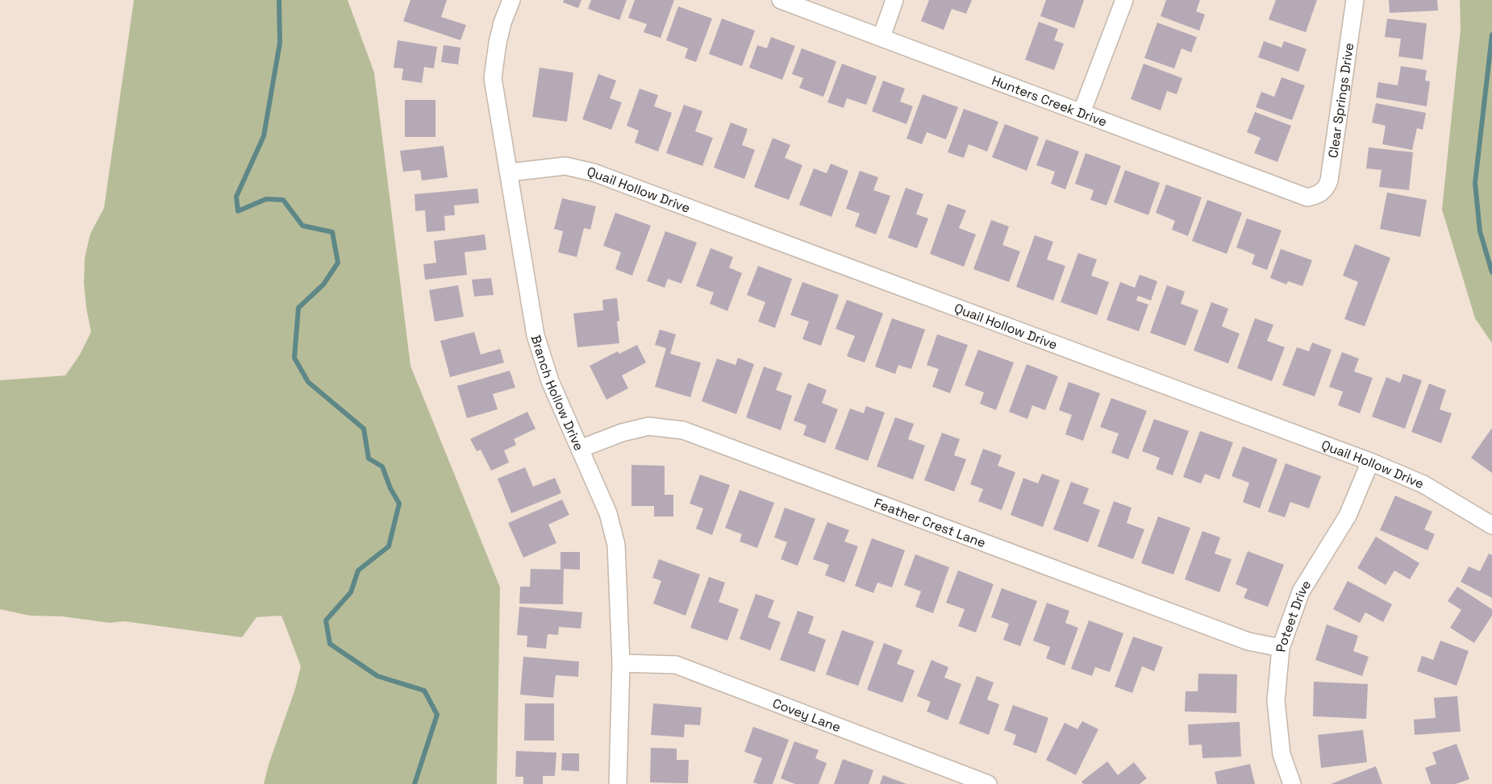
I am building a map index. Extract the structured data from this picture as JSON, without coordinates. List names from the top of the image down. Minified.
{"streets":{"street":["Clear Springs Drive","Hunters Creek Drive","Quail Hollow Drive","Branch Hollow Drive","Feather Crest Lane","Poteet Drive","Covey Lane"]},"crossings":[["Clear Springs Drive","Hunters Creek Drive"],["Quail Hollow Drive","Branch Hollow Drive"],["Quail Hollow Drive","Poteet Drive"],["Branch Hollow Drive","Feather Crest Lane"],["Branch Hollow Drive","Covey Lane"],["Feather Crest Lane","Poteet Drive"]]}
